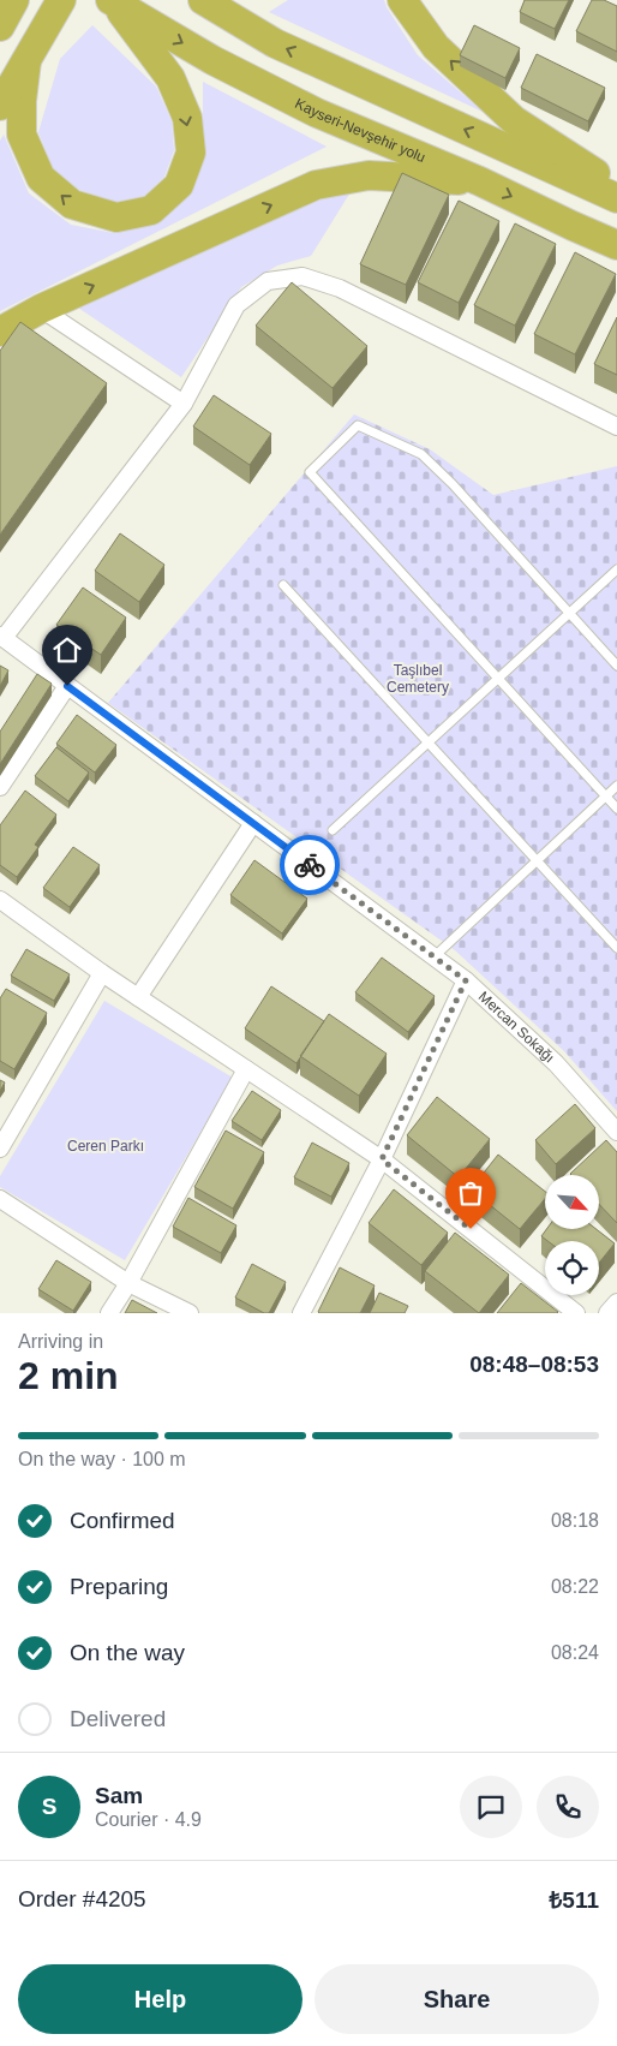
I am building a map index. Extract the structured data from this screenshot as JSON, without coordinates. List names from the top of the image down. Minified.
{"streets":{"highway":["Kayseri-Nevşehir yolu"],"street":["Mercan Sokağı"]},"parks":["Taşlıbel Cemetery","Ceren Parkı"],"north":"bottom right","page":{"heading":["2 min","Arriving in","08:48–08:53"],"panel":["Sam","Courier · 4.9","Order #4205","₺511"],"bar":"On the way · 100 m","list":[["Confirmed","08:18"],["Preparing","08:22"],["On the way","08:24"],"Delivered"],"round":"S","buttons":["Help","Share"]}}
